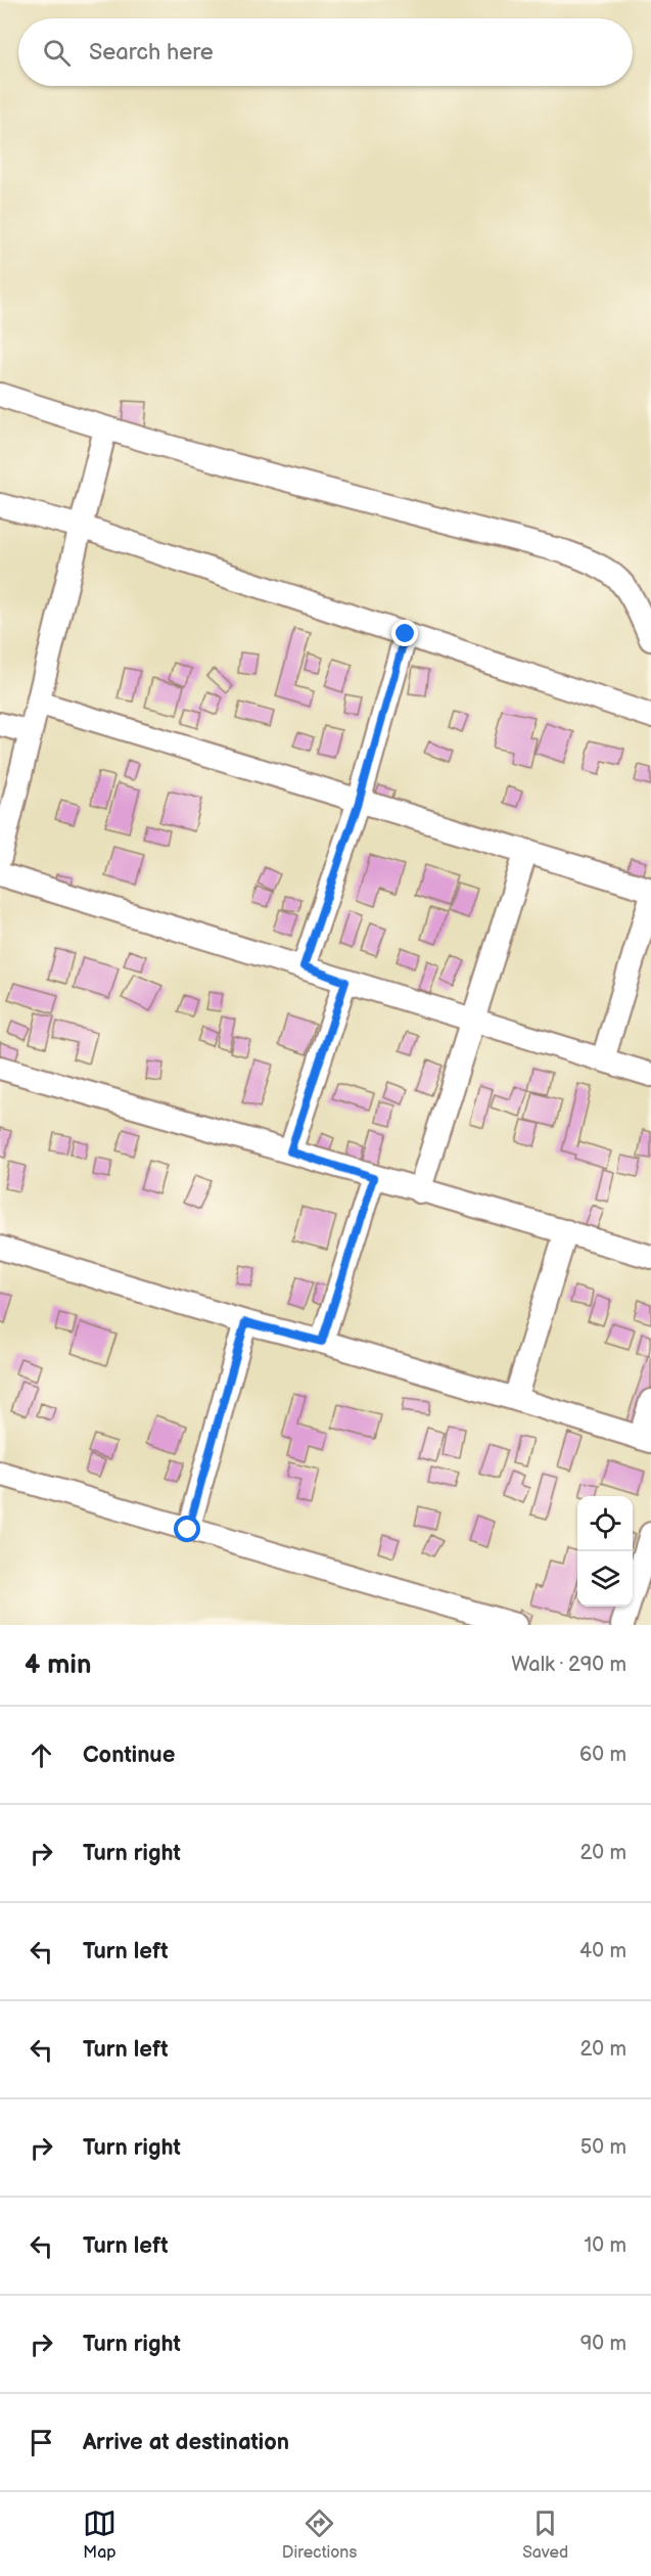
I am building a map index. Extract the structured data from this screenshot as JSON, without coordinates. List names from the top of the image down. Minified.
{"page":{"search":"Search here","heading":["4 min","Walk · 290 m"],"list":[["Continue","60 m"],["Turn right","20 m"],["Turn left","40 m"],["Turn left","20 m"],["Turn right","50 m"],["Turn left","10 m"],["Turn right","90 m"],"Arrive at destination"],"nav":["Map","Directions","Saved"]}}
